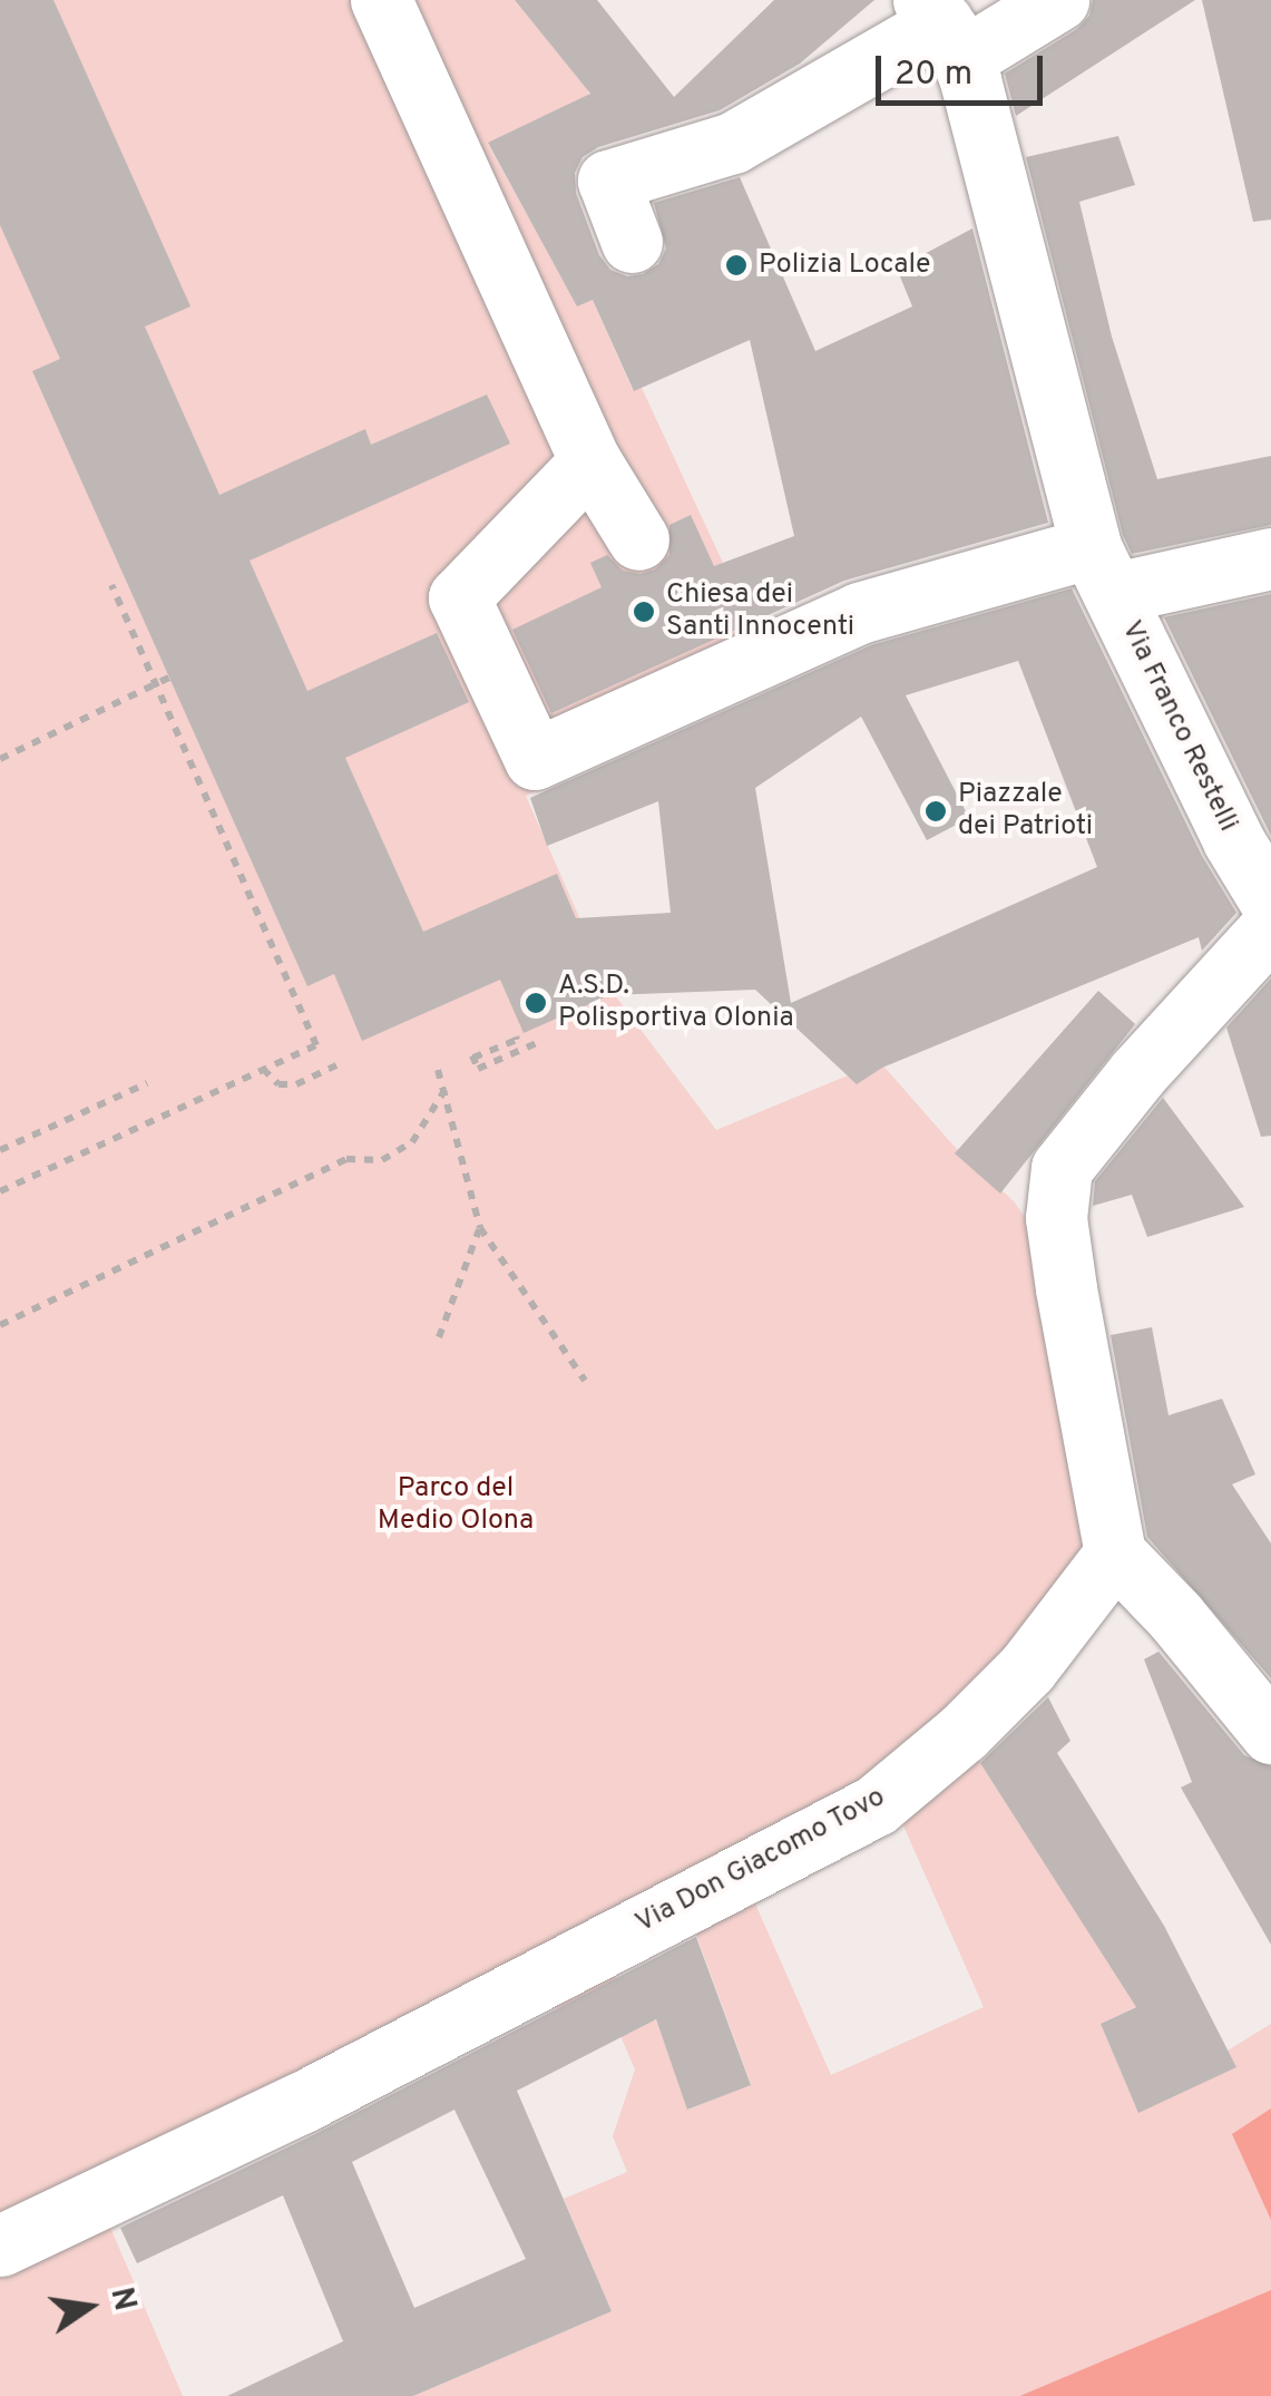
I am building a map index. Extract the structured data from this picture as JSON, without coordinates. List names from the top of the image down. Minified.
{"streets":{"street":["Via Franco Restelli","Via Don Giacomo Tovo"]},"parks":["Parco del Medio Olona"],"places":["Polizia Locale","Chiesa dei Santi Innocenti","Piazzale dei Patrioti","A.S.D. Polisportiva Olonia"],"scale_bar":"20 m","north":"right"}
